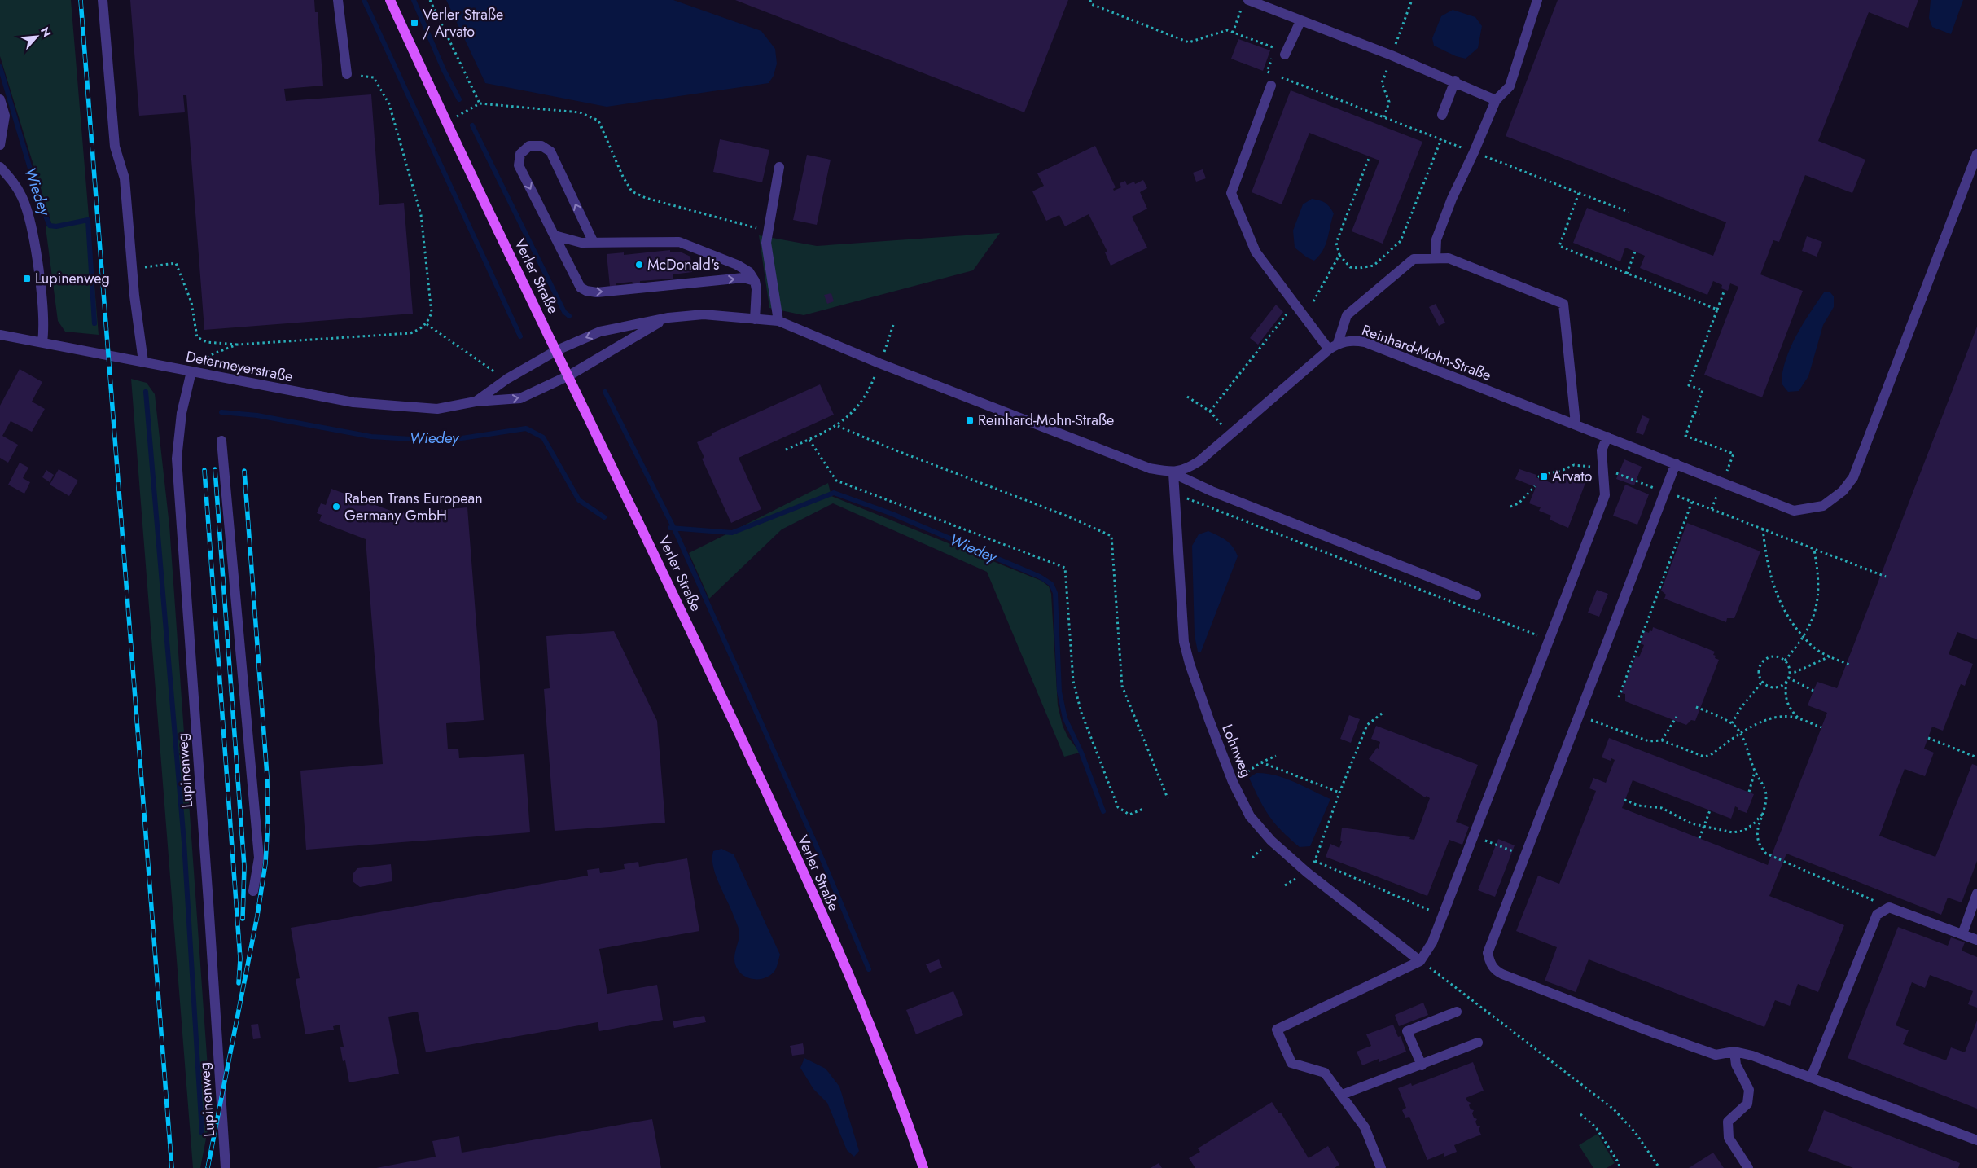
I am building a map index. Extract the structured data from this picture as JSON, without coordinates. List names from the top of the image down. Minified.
{"streets":{"main road":["Verler Straße"],"street":["Reinhard-Mohn-Straße","Determeyerstraße","Lohnweg","Lupinenweg"]},"crossings":[["Verler Straße","Determeyerstraße"],["Determeyerstraße","Lupinenweg"]],"water":["Wiedey"],"places":{"transit":["Verler Straße / Arvato","Lupinenweg","Reinhard-Mohn-Straße","Arvato"],"other":["McDonald's","Raben Trans European Germany GmbH"]},"north":"top right"}
